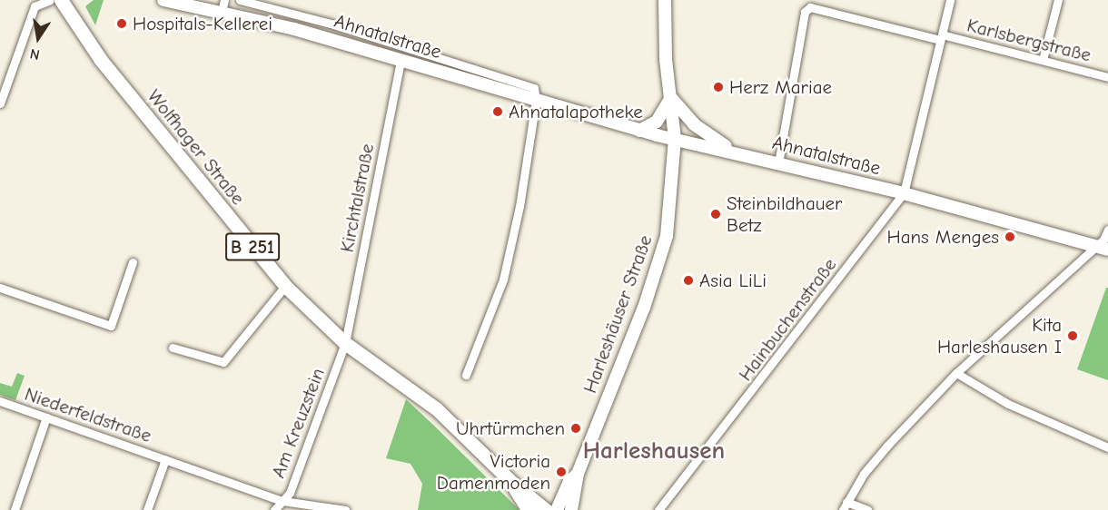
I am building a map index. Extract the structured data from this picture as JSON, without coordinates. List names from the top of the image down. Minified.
{"streets":{"main road":["Wolfhager Straße","B 251"],"street":["Ahnatalstraße","Karlsbergstraße","Kirchtalstraße","Harleshäuser Straße","Hainbuchenstraße","Niederfeldstraße","Am Kreuzstein"]},"crossings":[["Ahnatalstraße","Kirchtalstraße"],["Ahnatalstraße","Harleshäuser Straße"],["Ahnatalstraße","Hainbuchenstraße"],["Karlsbergstraße","Hainbuchenstraße"],["Wolfhager Straße","Kirchtalstraße"],["Wolfhager Straße","Am Kreuzstein"],["Kirchtalstraße","Am Kreuzstein"],["Niederfeldstraße","Am Kreuzstein"]],"districts":["Harleshausen"],"places":["Hospitals-Kellerei","Herz Mariae","Ahnatalapotheke","Steinbildhauer Betz","Hans Menges","Asia LiLi","Kita Harleshausen I","Uhrtürmchen","Victoria Damenmoden"],"north":"bottom"}
